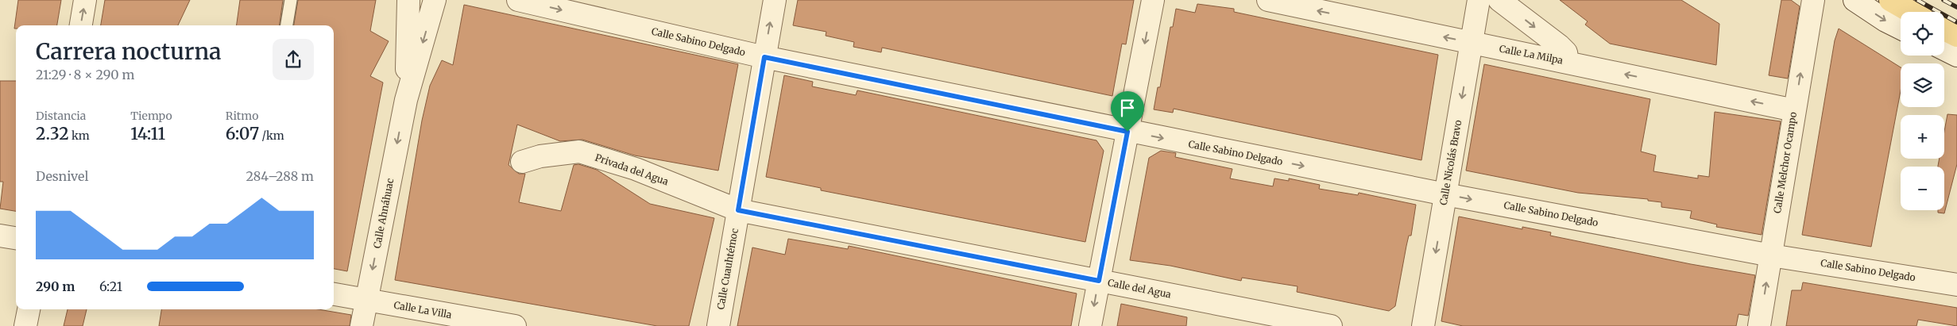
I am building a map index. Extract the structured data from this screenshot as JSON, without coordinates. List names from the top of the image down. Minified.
{"streets":{"street":["Calle Sabino Delgado","Calle La Milpa","Calle Nicolás Bravo","Calle Melchor Ocampo","Privada del Agua","Calle Ahnáhuac","Calle Cuauhtémoc","Calle del Agua","Calle La Villa"]},"crossings":[["Calle Sabino Delgado","Calle Nicolás Bravo"],["Calle Sabino Delgado","Calle Melchor Ocampo"],["Calle Sabino Delgado","Calle Cuauhtémoc"],["Calle La Milpa","Calle Nicolás Bravo"],["Calle La Milpa","Calle Melchor Ocampo"],["Privada del Agua","Calle Cuauhtémoc"],["Privada del Agua","Calle del Agua"],["Calle Ahnáhuac","Calle La Villa"],["Calle Cuauhtémoc","Calle del Agua"]],"one_way":["Calle Sabino Delgado","Calle La Milpa","Calle Nicolás Bravo","Calle Melchor Ocampo"],"page":{"map_buttons":["+","−"],"heading":["Carrera nocturna","21:29 · 8 × 290 m"],"stats":[["Distancia","2.32 km"],["Tiempo","14:11"],["Ritmo","6:07 /km"]],"chart":["Desnivel","284–288 m"],"list":[{"name":"290 m","note":"6:21"}]}}
